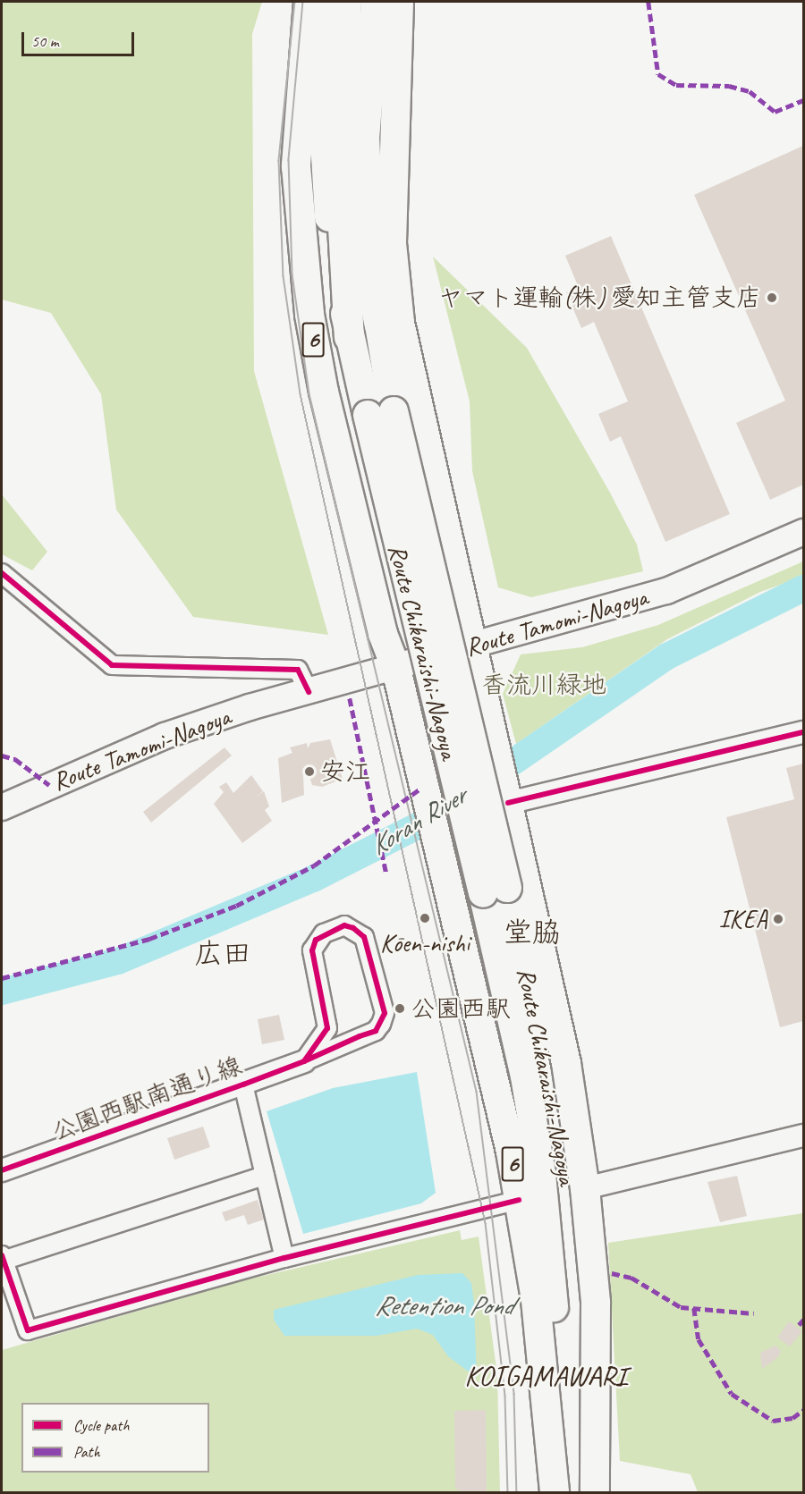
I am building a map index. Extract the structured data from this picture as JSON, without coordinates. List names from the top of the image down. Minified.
{"streets":{"main road":["6","Route Tamomi-Nagoya","Route Chikaraishi-Nagoya"],"street":["公園西駅南通り線"]},"crossings":[["6","Route Tamomi-Nagoya"],["6","Route Chikaraishi-Nagoya"]],"districts":["堂脇","広田","KOIGAMAWARI"],"water":["Koran River","Retention Pond"],"parks":["香流川緑地"],"places":["ヤマト運輸(株) 愛知主管支店","安江","Kōen-nishi","IKEA","公園西駅"],"legend":["Cycle path","Path"],"scale_bar":"50 m"}
